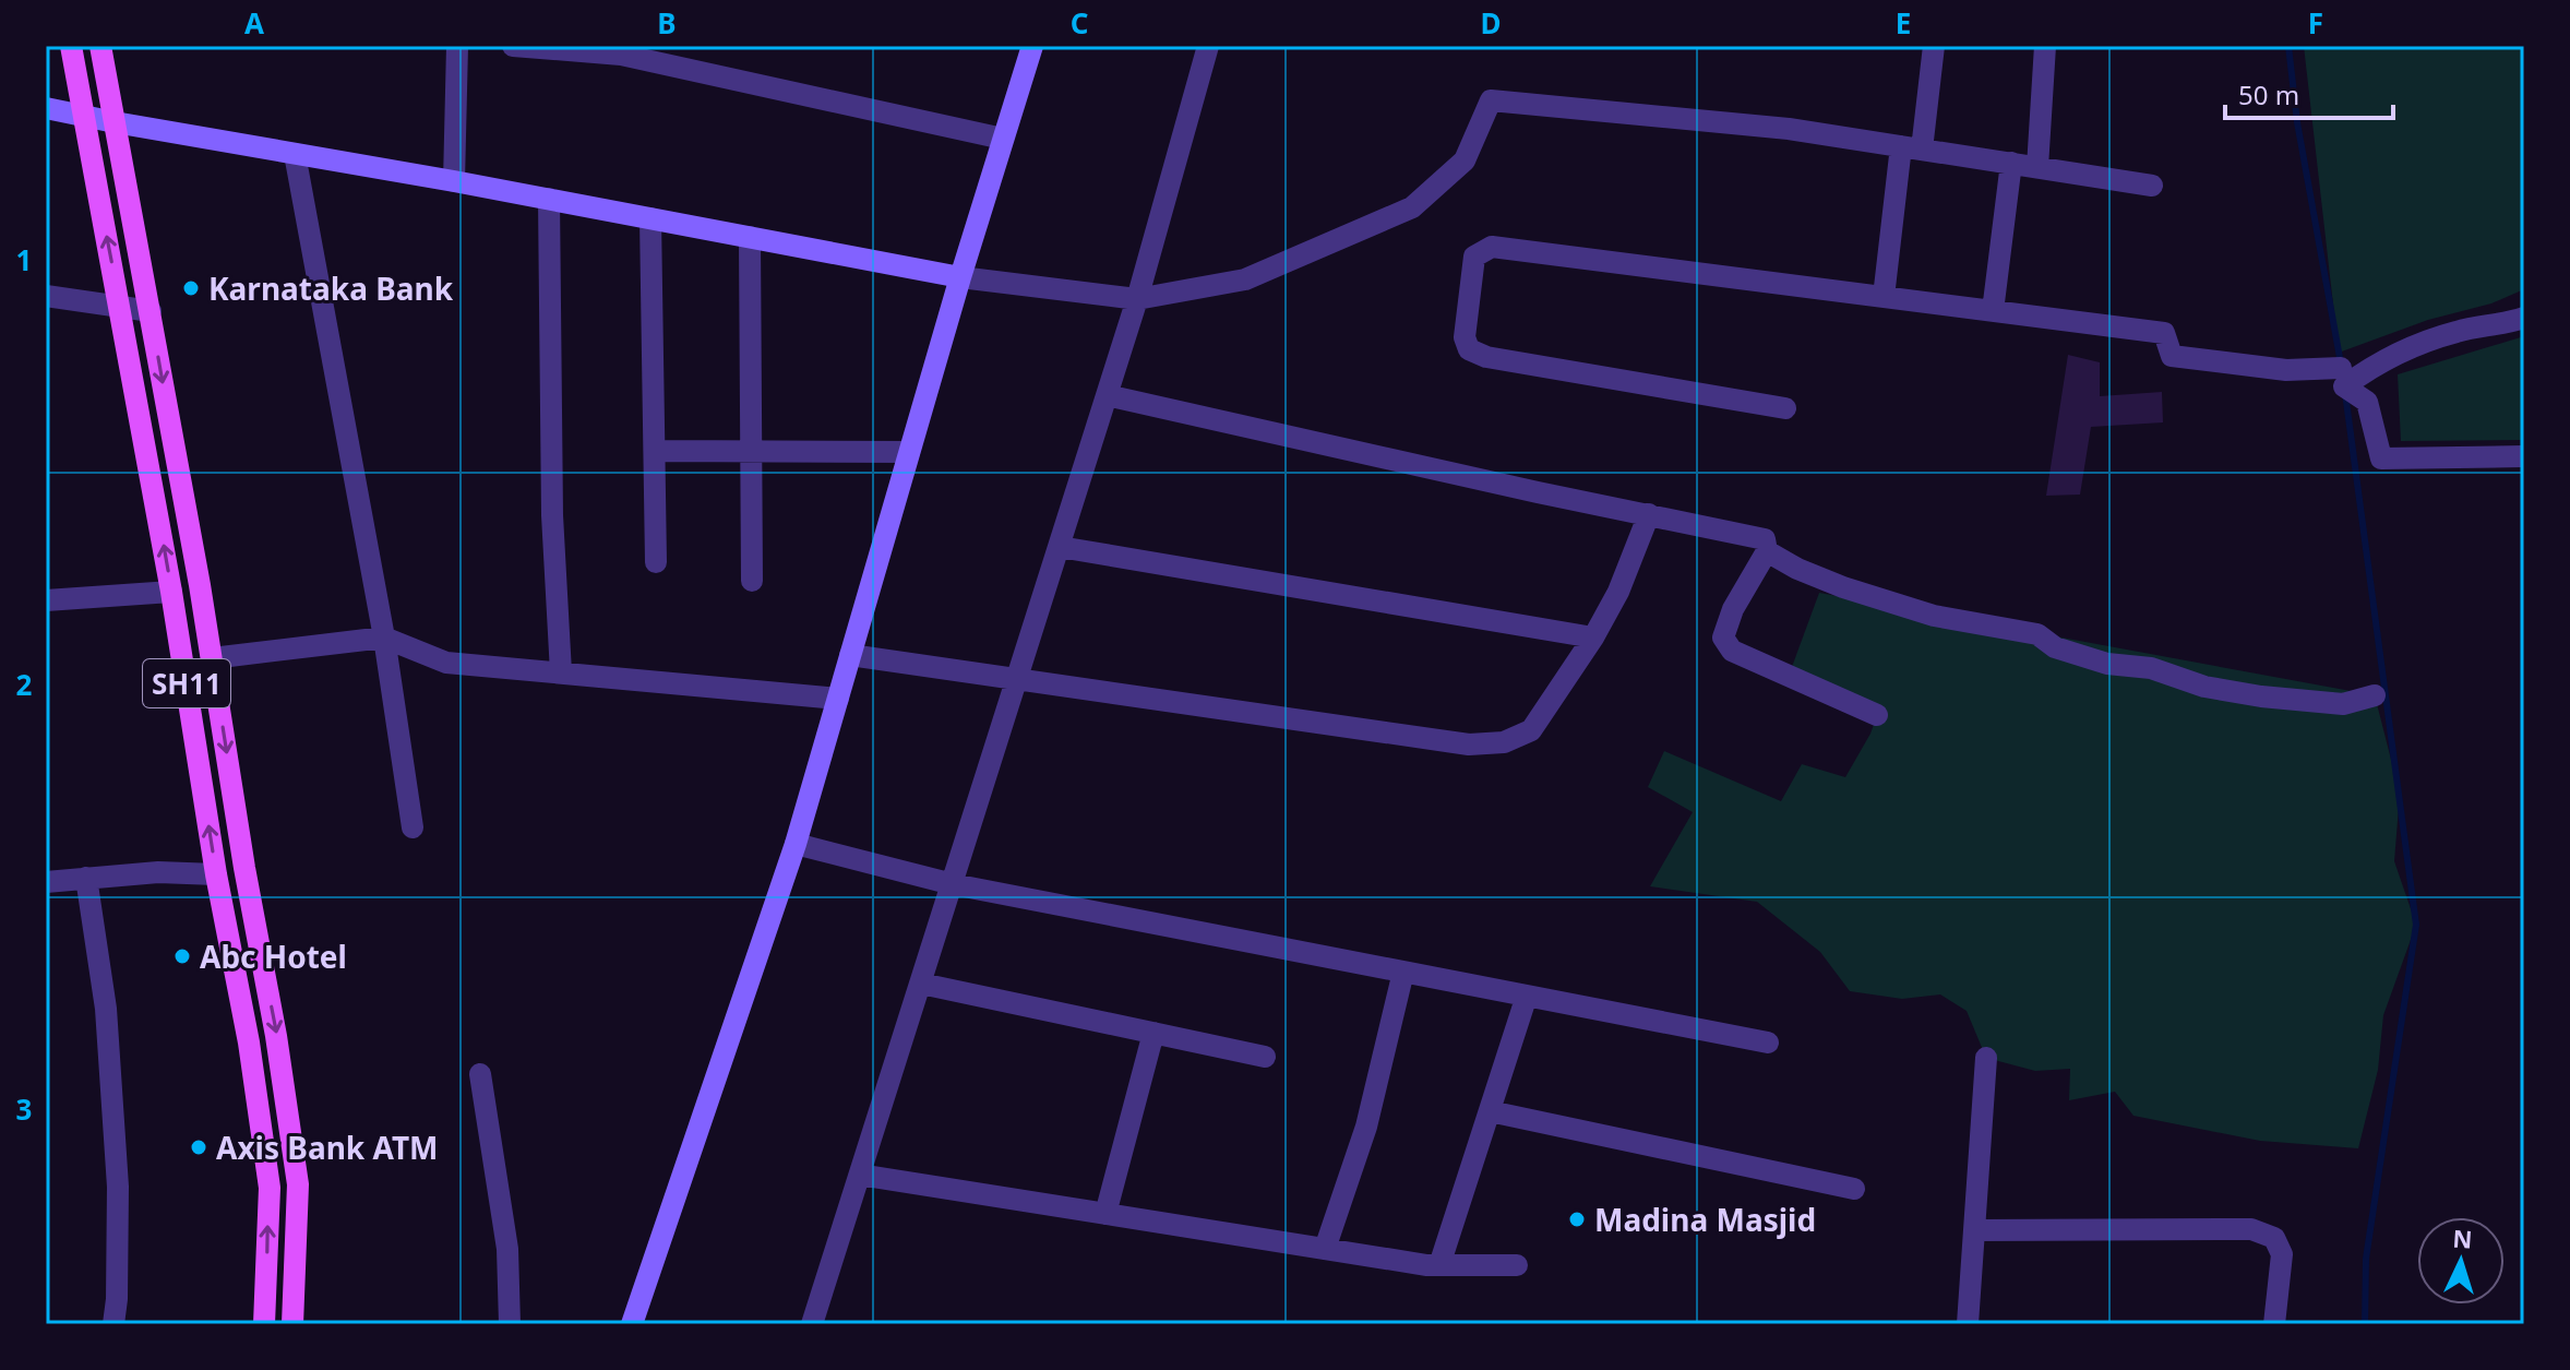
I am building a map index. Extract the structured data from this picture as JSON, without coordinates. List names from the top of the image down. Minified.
{"streets":{"main road":["SH11"]},"places":["Karnataka Bank","Abc Hotel","Axis Bank ATM","Madina Masjid"],"scale_bar":"50 m","north":"top","grid":{"columns":["A","B","C","D","E","F"],"rows":["1","2","3"]}}
